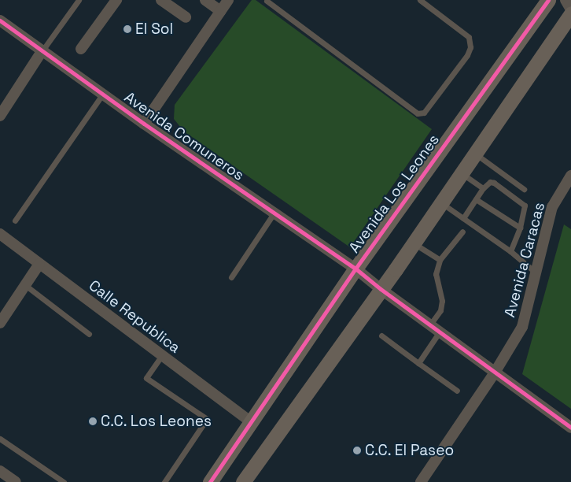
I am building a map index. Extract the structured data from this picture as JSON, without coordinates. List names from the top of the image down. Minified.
{"streets":{"street":["Avenida Comuneros","Avenida Los Leones","Avenida Caracas","Calle Republica"]},"crossings":[["Avenida Comuneros","Avenida Los Leones"],["Avenida Comuneros","Avenida Caracas"],["Avenida Los Leones","Calle Republica"]],"places":["El Sol","C.C. Los Leones","C.C. El Paseo"]}
